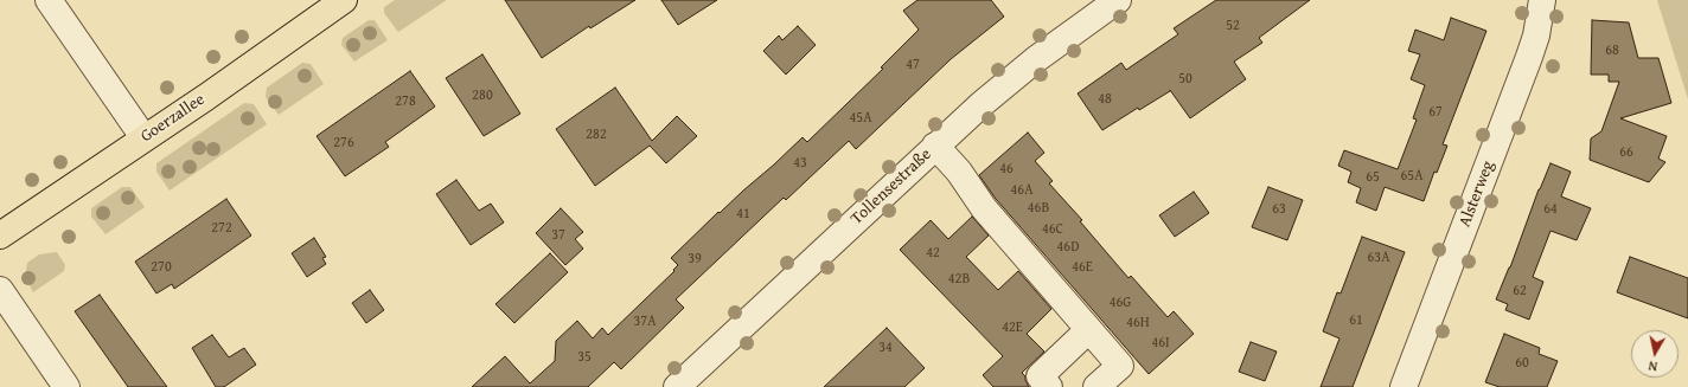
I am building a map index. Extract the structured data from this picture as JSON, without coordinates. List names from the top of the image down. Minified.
{"streets":{"main road":["Goerzallee"],"street":["Tollensestraße","Alsterweg"]},"house_numbers":["52","68","47","50","280","48","278","67","45A","282","276","66","43","46","65A","65","46A","46B","63","64","41","272","46C","37","46D","42","63A","39","270","46E","42B","62","46G","61","37A","46H","42E","46I","34","35","60"],"north":"bottom"}
